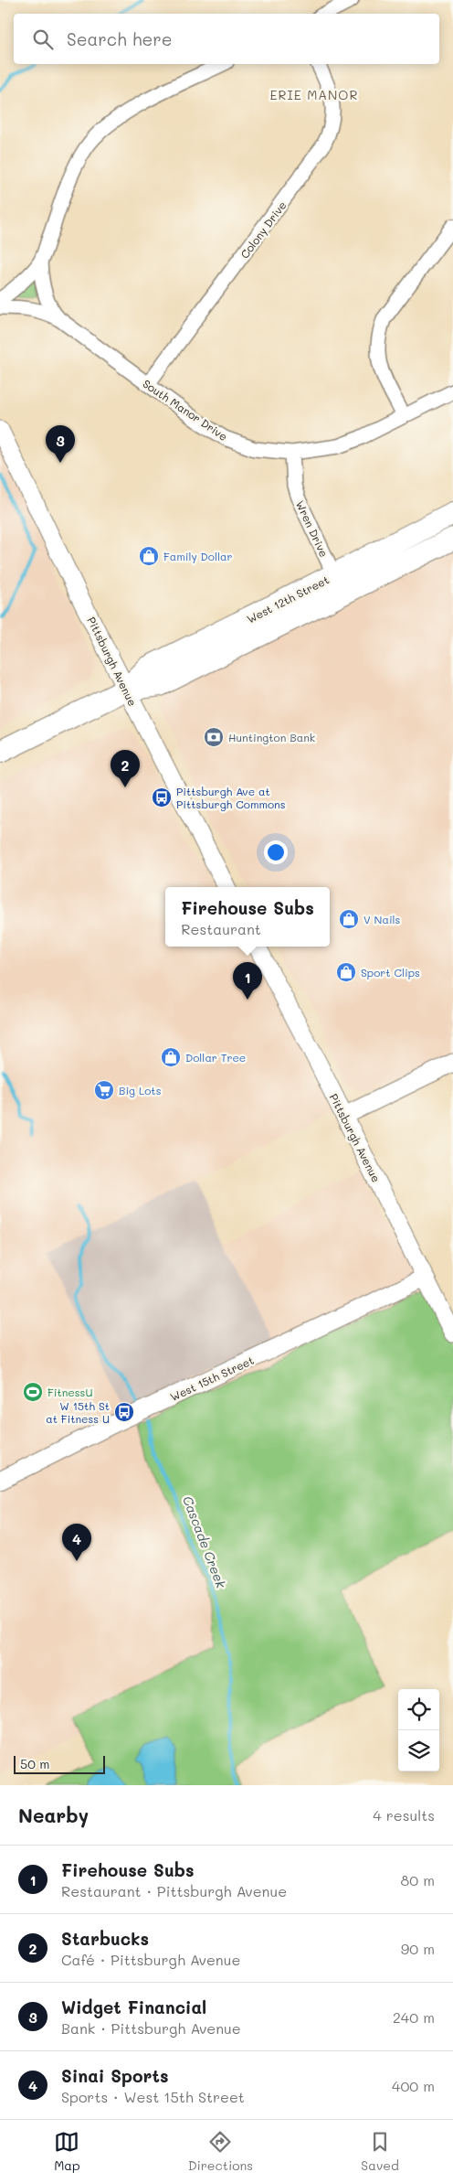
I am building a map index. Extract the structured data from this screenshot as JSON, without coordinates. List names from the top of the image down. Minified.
{"streets":{"main road":["West 12th Street"],"street":["Colony Drive","South Manor Drive","Wren Drive","Pittsburgh Avenue","West 15th Street"]},"crossings":[["Colony Drive","South Manor Drive"],["South Manor Drive","Wren Drive"],["Wren Drive","West 12th Street"],["West 12th Street","Pittsburgh Avenue"],["Pittsburgh Avenue","West 15th Street"]],"districts":["ERIE MANOR"],"water":["Cascade Creek"],"places":{"shop":["Family Dollar","V Nails","Sport Clips","Dollar Tree"],"bank":["Huntington Bank"],"bus stop":["Pittsburgh Ave at Pittsburgh Commons","W 15th St at Fitness U"],"supermarket":["Big Lots"],"sports":["FitnessU"]},"scale_bar":"50 m","page":{"search":"Search here","pins":["3","2","1","4"],"popup":["Firehouse Subs","Restaurant"],"scale":"50 m","heading":["Nearby","4 results"],"list":[{"mark":"1","name":"Firehouse Subs","note":"Restaurant · Pittsburgh Avenue","value":"80 m"},{"mark":"2","name":"Starbucks","note":"Café · Pittsburgh Avenue","value":"90 m"},{"mark":"3","name":"Widget Financial","note":"Bank · Pittsburgh Avenue","value":"240 m"},{"mark":"4","name":"Sinai Sports","note":"Sports · West 15th Street","value":"400 m"}],"nav":["Map","Directions","Saved"]}}
